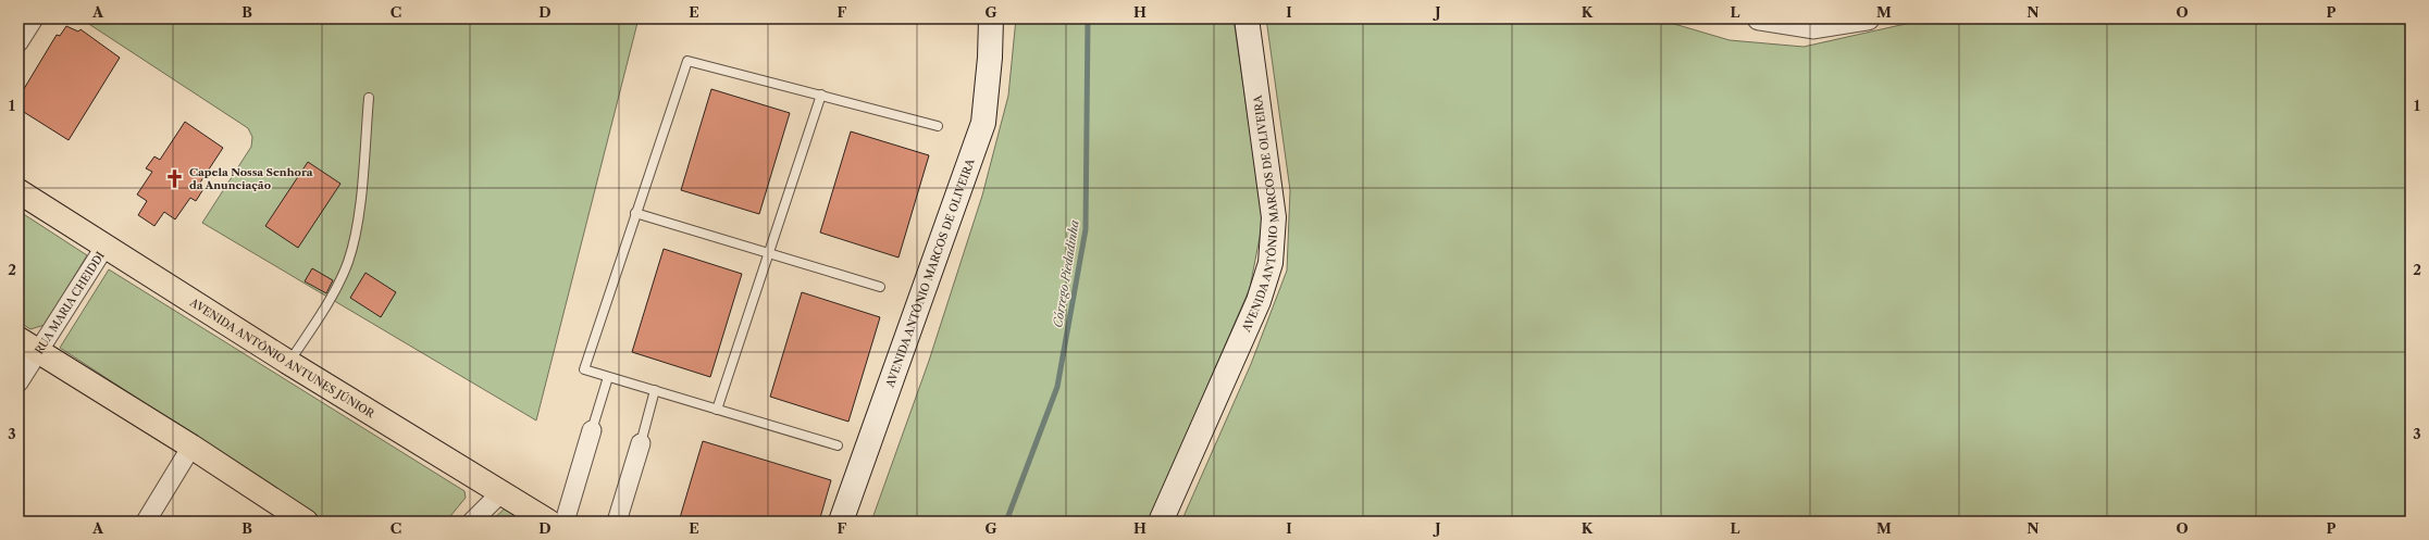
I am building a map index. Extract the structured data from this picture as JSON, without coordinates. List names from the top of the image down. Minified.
{"streets":{"main road":["AVENIDA ANTÔNIO MARCOS DE OLIVEIRA","AVENIDA ANTÔNIO ANTUNES JÚNIOR"],"street":["RUA MARIA CHEIDDI"]},"crossings":[["RUA MARIA CHEIDDI","AVENIDA ANTÔNIO ANTUNES JÚNIOR"]],"water":["Córrego Piedadinha"],"places":{"church":["Capela Nossa Senhora da Anunciação"]},"grid":{"columns":["A","B","C","D","E","F","G","H","I","J","K","L","M","N","O","P"],"rows":["1","2","3"]}}
